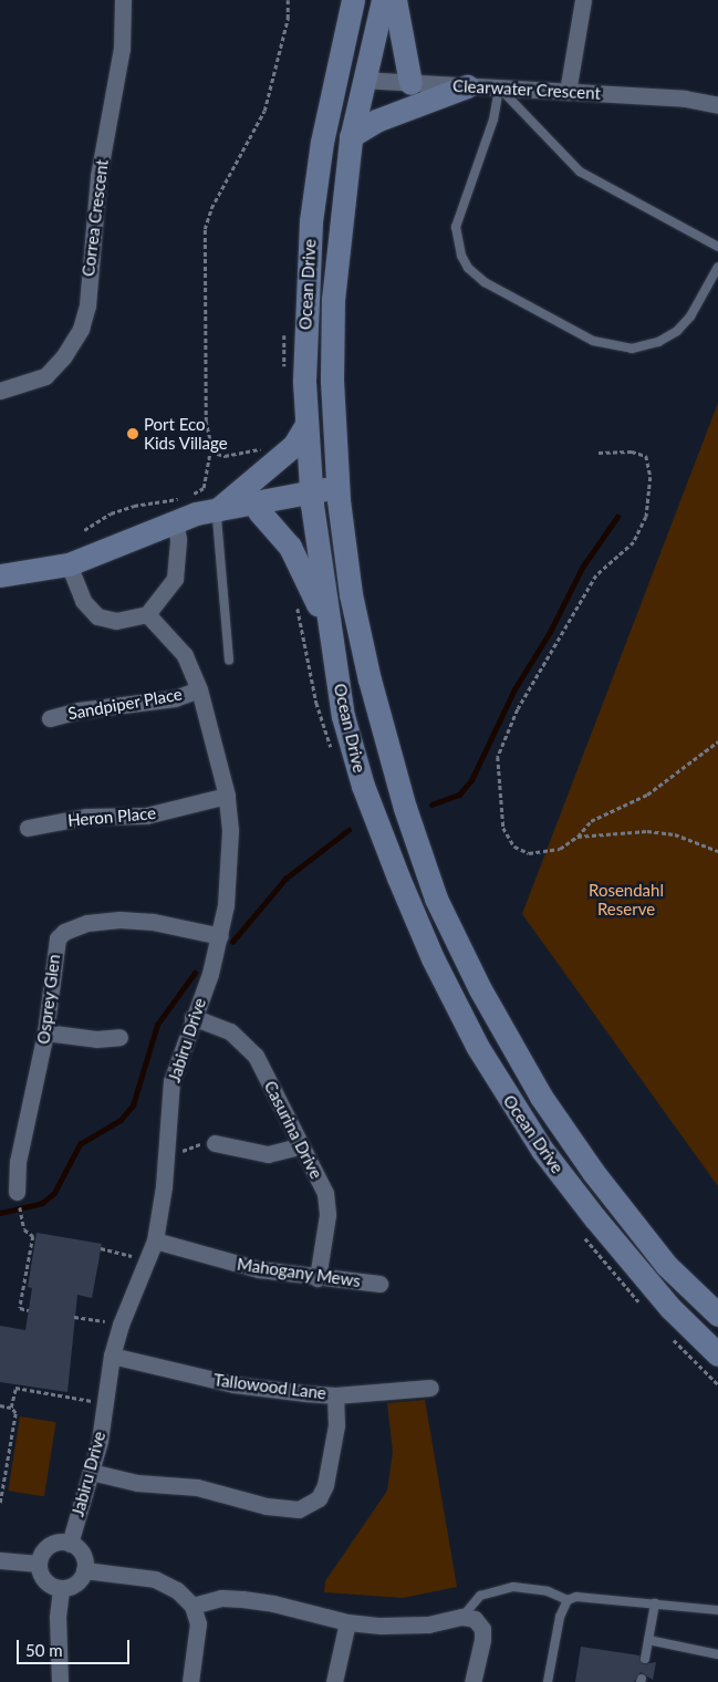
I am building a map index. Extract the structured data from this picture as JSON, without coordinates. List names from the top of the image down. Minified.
{"streets":{"main road":["Clearwater Crescent","Ocean Drive"],"street":["Correa Crescent","Sandpiper Place","Heron Place","Osprey Glen","Jabiru Drive","Casurina Drive","Mahogany Mews","Tallowood Lane"]},"crossings":[["Clearwater Crescent","Ocean Drive"],["Sandpiper Place","Jabiru Drive"],["Heron Place","Jabiru Drive"],["Osprey Glen","Jabiru Drive"],["Jabiru Drive","Casurina Drive"],["Jabiru Drive","Mahogany Mews"],["Jabiru Drive","Tallowood Lane"],["Casurina Drive","Mahogany Mews"]],"parks":["Rosendahl Reserve"],"places":["Port Eco Kids Village"],"scale_bar":"50 m"}
